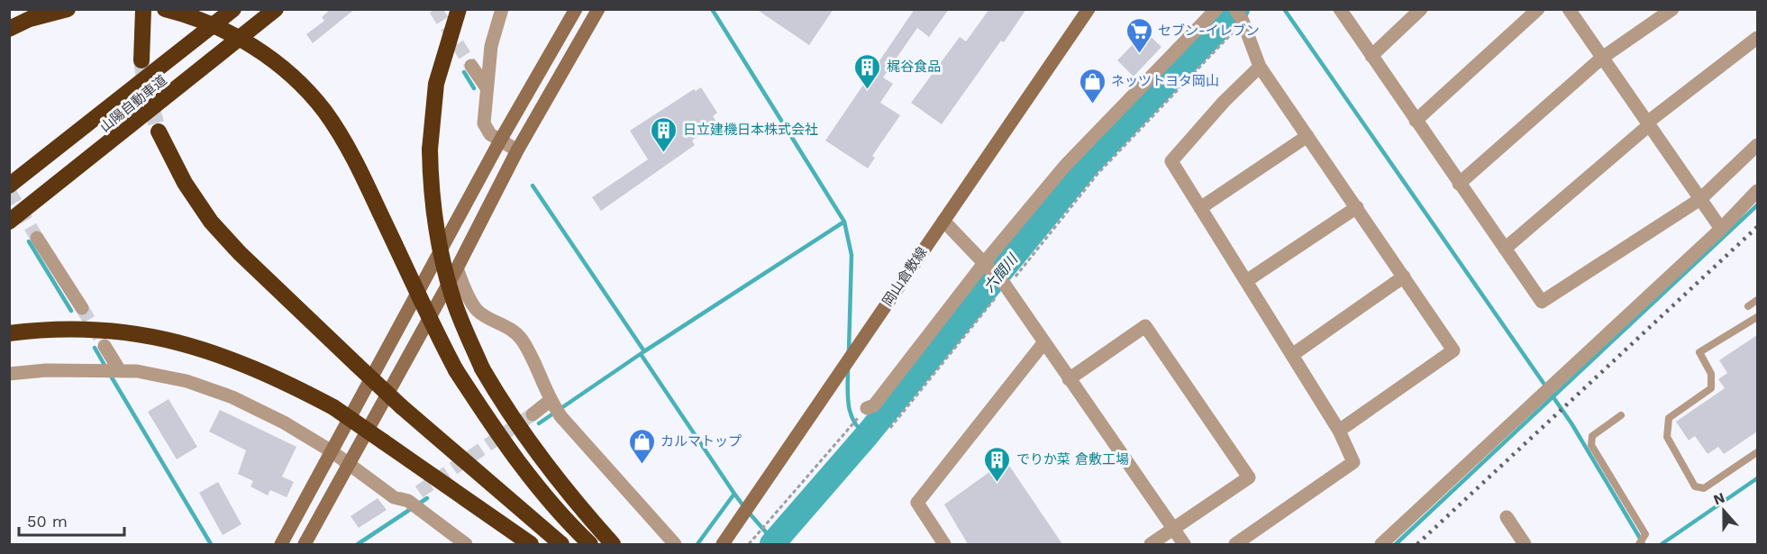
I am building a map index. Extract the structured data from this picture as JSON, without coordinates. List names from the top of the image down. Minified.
{"streets":{"highway":["山陽自動車道"],"street":["岡山倉敷線"]},"water":["六間川"],"places":{"supermarket":["セブン-イレブン"],"building":["梶谷食品","日立建機日本株式会社","でりか菜 倉敷工場"],"shop":["ネッツトヨタ岡山","カルマトップ"]},"scale_bar":"50 m","north":"top"}
